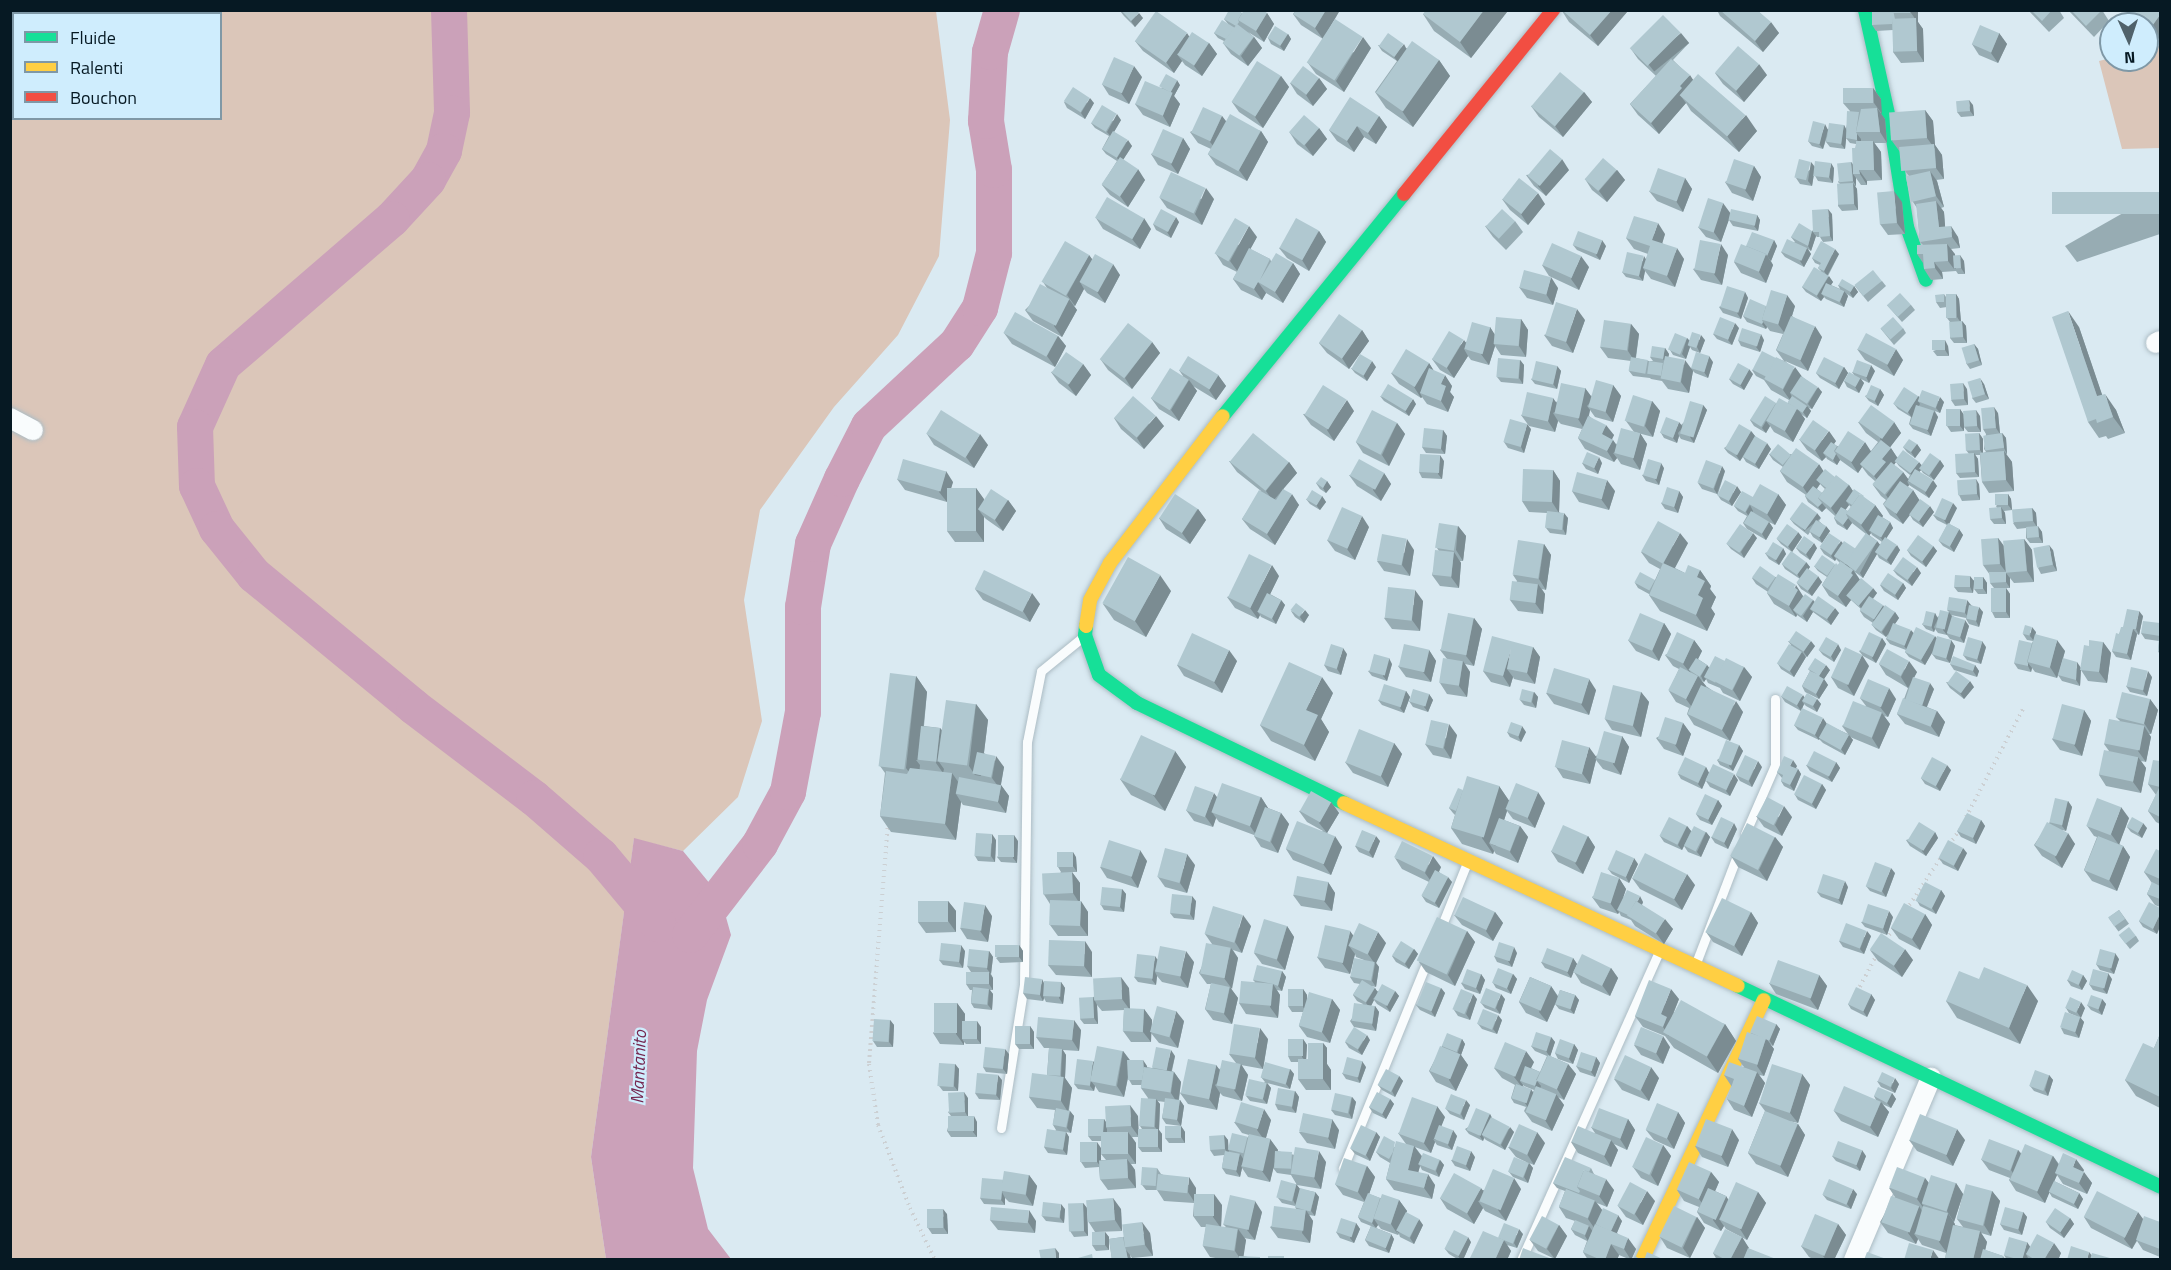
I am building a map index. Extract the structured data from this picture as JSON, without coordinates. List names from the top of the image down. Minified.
{"water":["Mantanito"],"legend":["Fluide","Ralenti","Bouchon"],"north":"bottom"}
